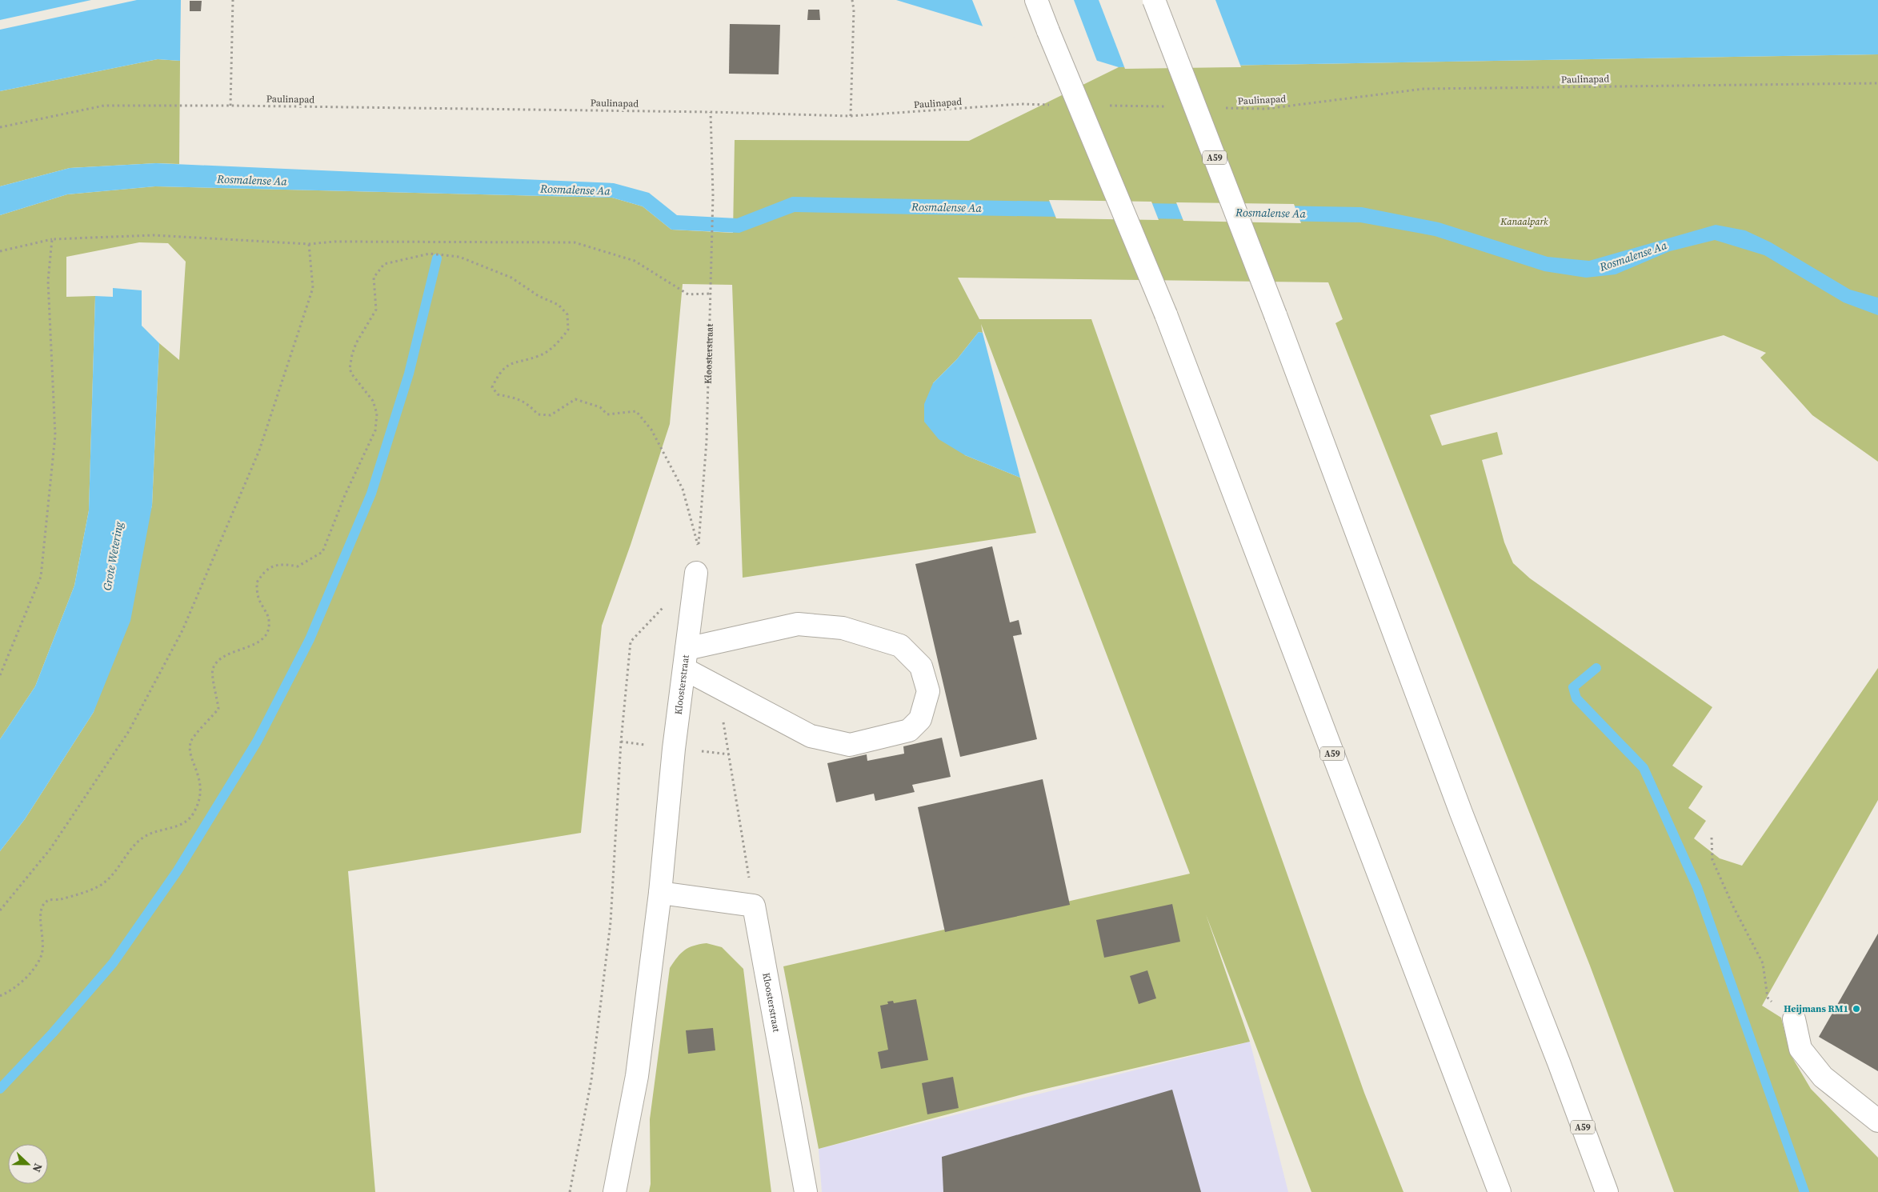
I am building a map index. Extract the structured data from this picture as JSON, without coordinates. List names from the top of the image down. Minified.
{"streets":{"main road":["A59","Kloosterstraat"],"path":["Paulinapad"]},"crossings":[["Paulinapad","Kloosterstraat"]],"water":["Rosmalense Aa","Grote Wetering"],"parks":["Kanaalpark"],"places":["Heijmans RM1"],"north":"right"}
